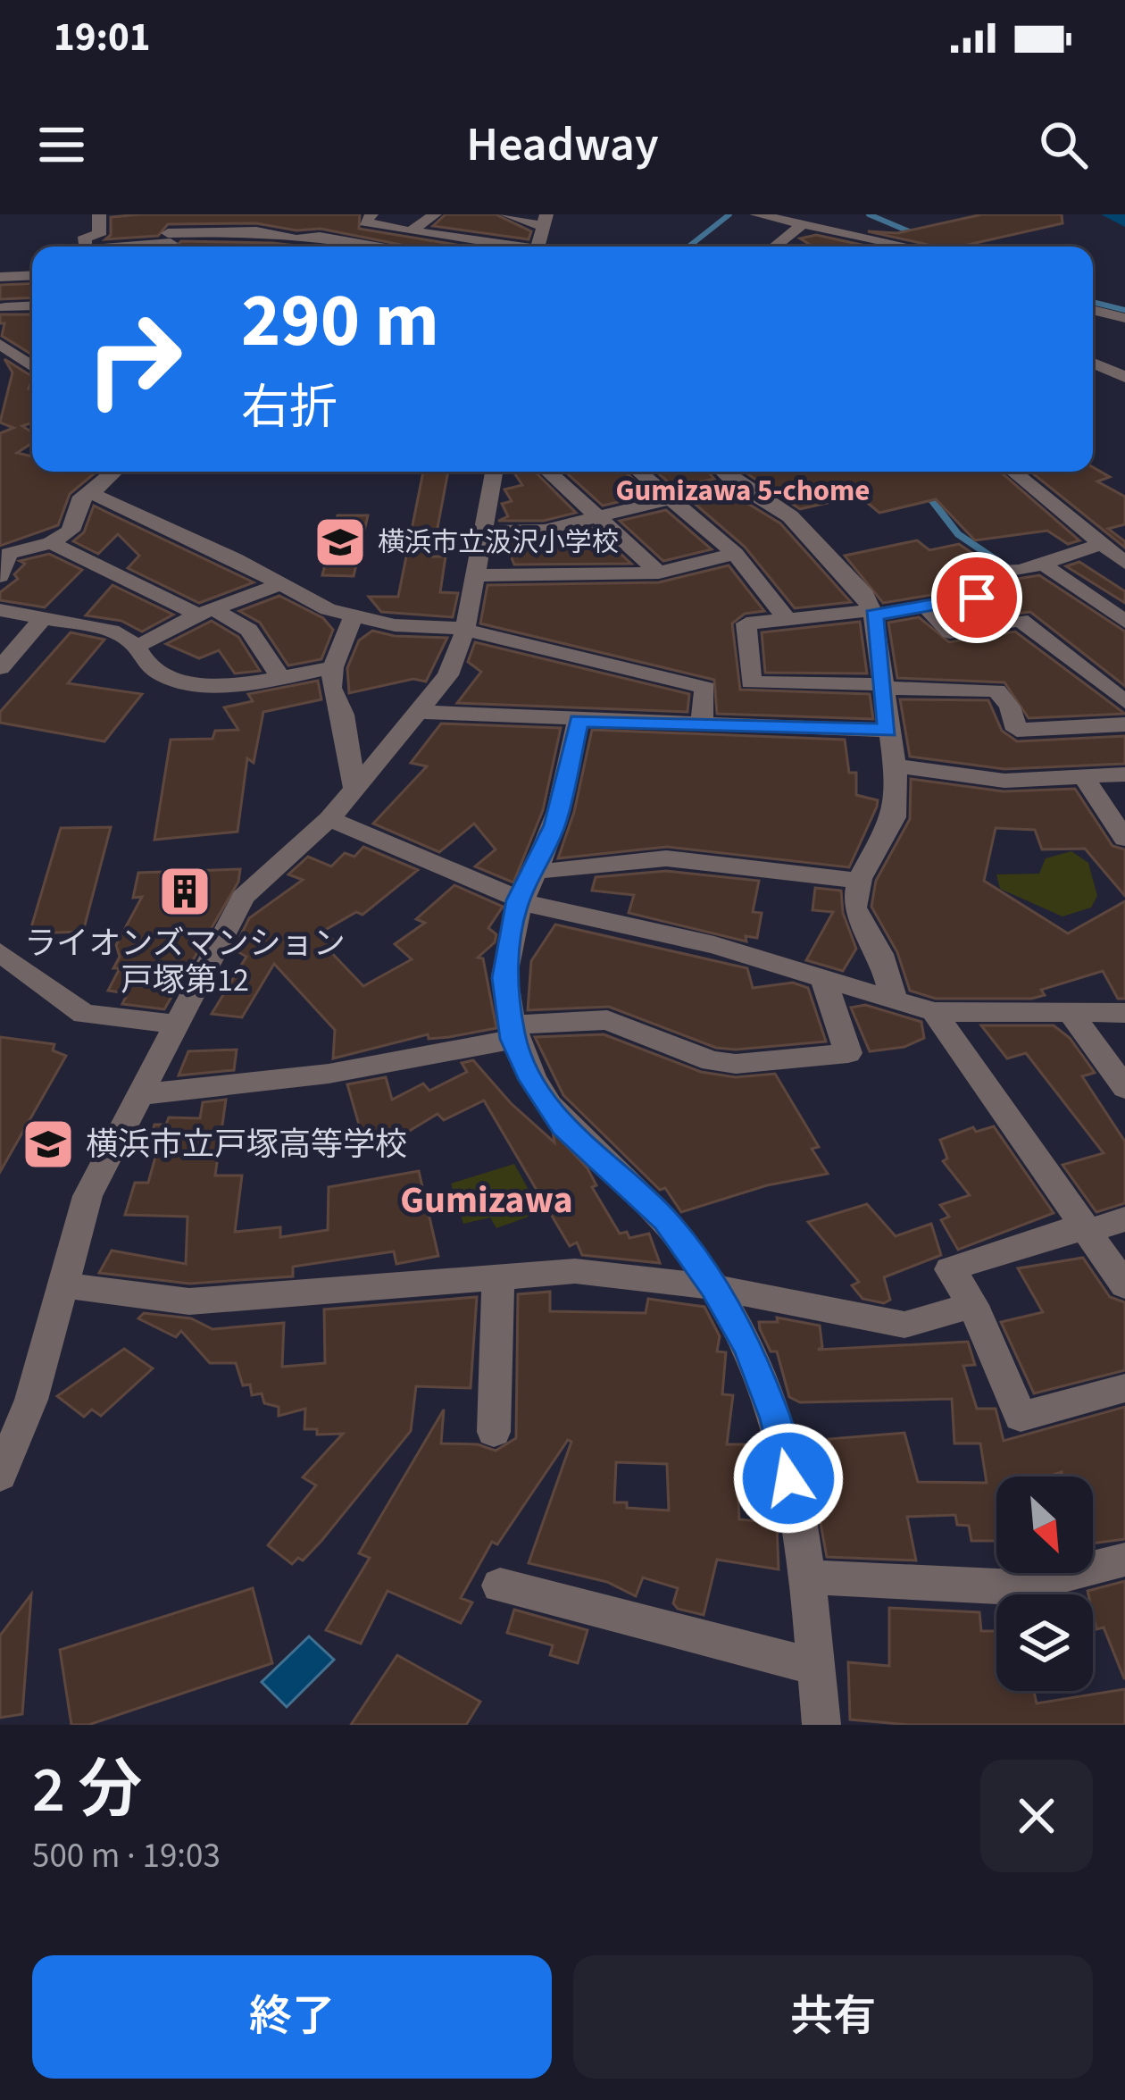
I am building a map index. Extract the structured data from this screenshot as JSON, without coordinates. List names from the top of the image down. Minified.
{"districts":["Gumizawa 5-chome","Gumizawa"],"places":{"school or university":["横浜市立汲沢小学校","横浜市立戸塚高等学校"],"building":["ライオンズマンション 戸塚第12"]},"north":"bottom right","page":{"status":"19:01","header":"Headway","turn":["290 m","右折"],"heading":["2 分","500 m · 19:03"],"buttons":["終了","共有"]}}
